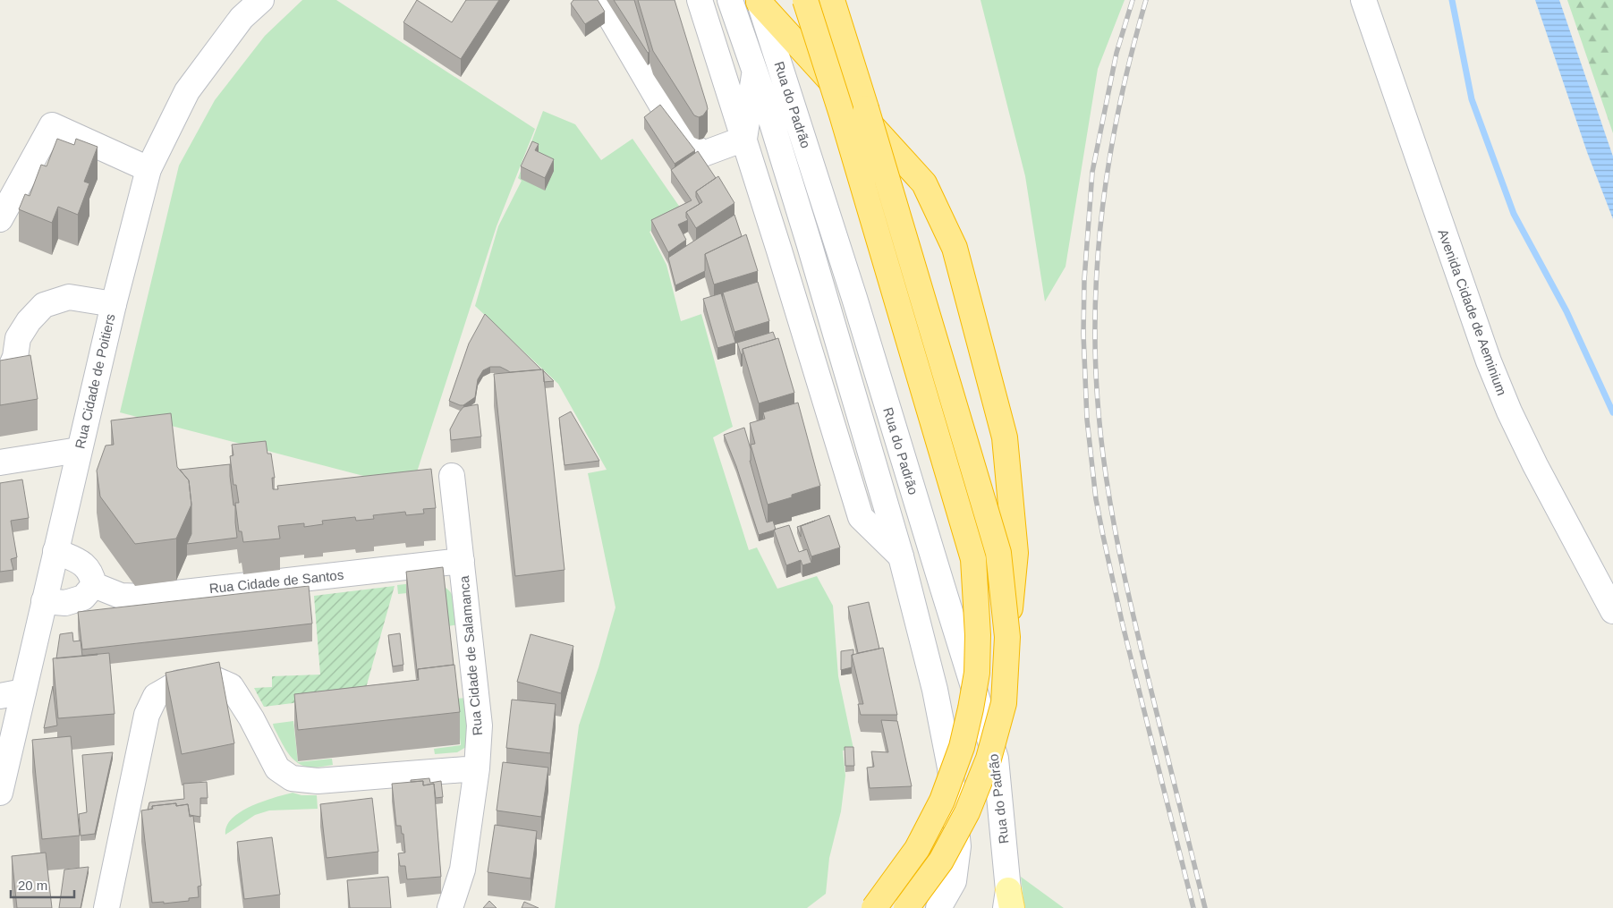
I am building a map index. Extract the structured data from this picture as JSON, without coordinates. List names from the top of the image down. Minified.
{"streets":{"street":["Rua do Padrão","Avenida Cidade de Aeminium","Rua Cidade de Poitiers","Rua Cidade de Santos","Rua Cidade de Salamanca"]},"crossings":[["Rua Cidade de Santos","Rua Cidade de Salamanca"]],"scale_bar":"20 m"}
